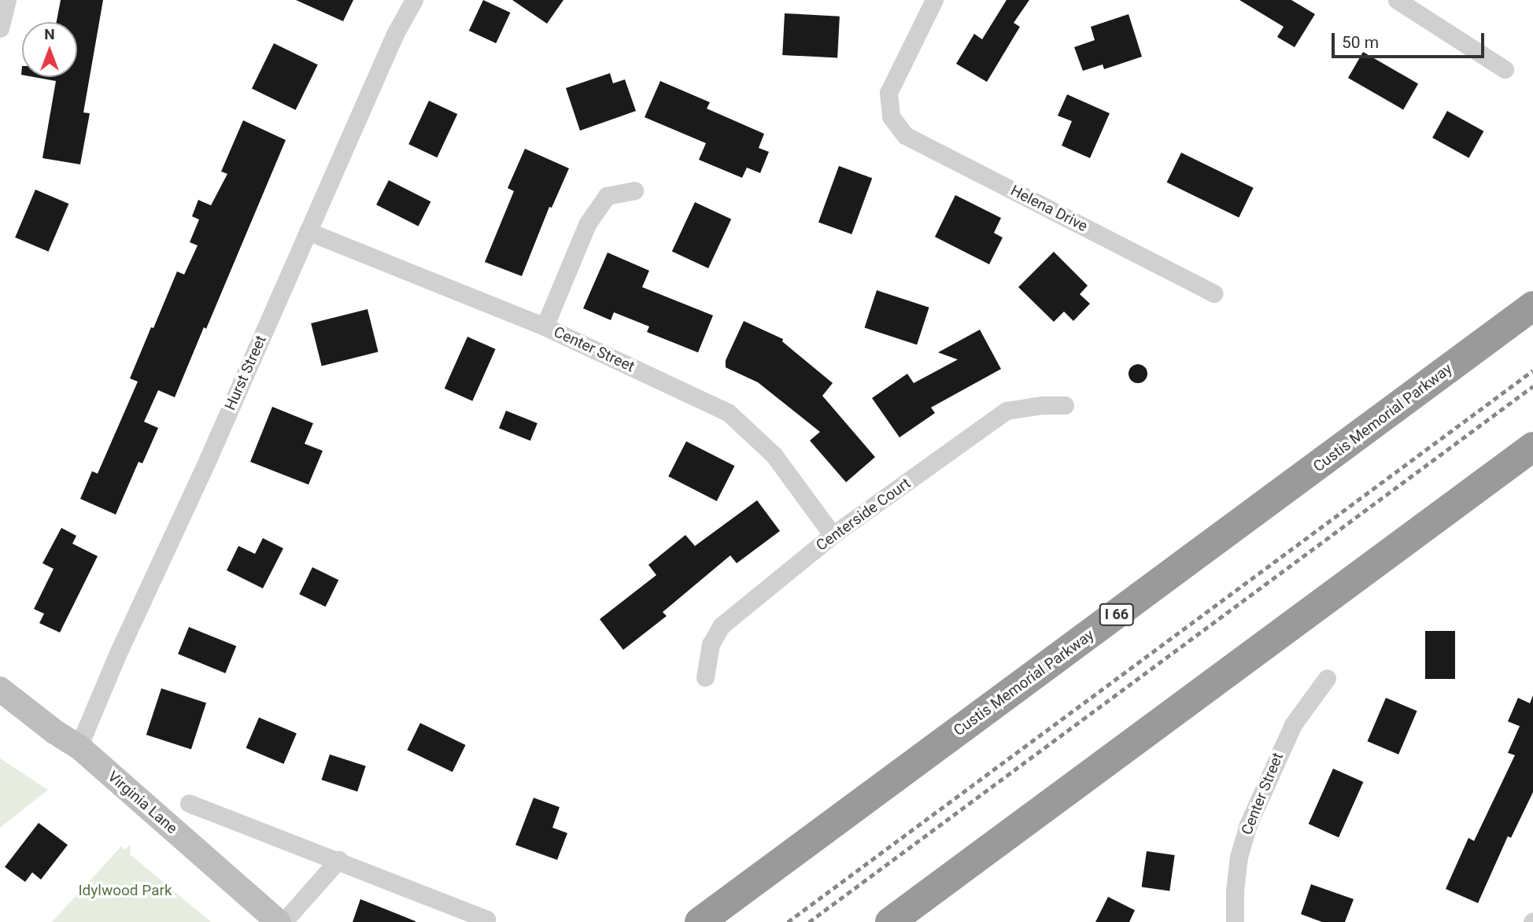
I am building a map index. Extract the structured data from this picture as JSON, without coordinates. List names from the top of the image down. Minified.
{"streets":{"highway":["Custis Memorial Parkway","I 66"],"street":["Helena Drive","Center Street","Hurst Street","Centerside Court","Virginia Lane"]},"crossings":[["Center Street","Hurst Street"],["Center Street","Centerside Court"],["Hurst Street","Virginia Lane"]],"parks":["Idylwood Park"],"scale_bar":"50 m","north":"top"}
